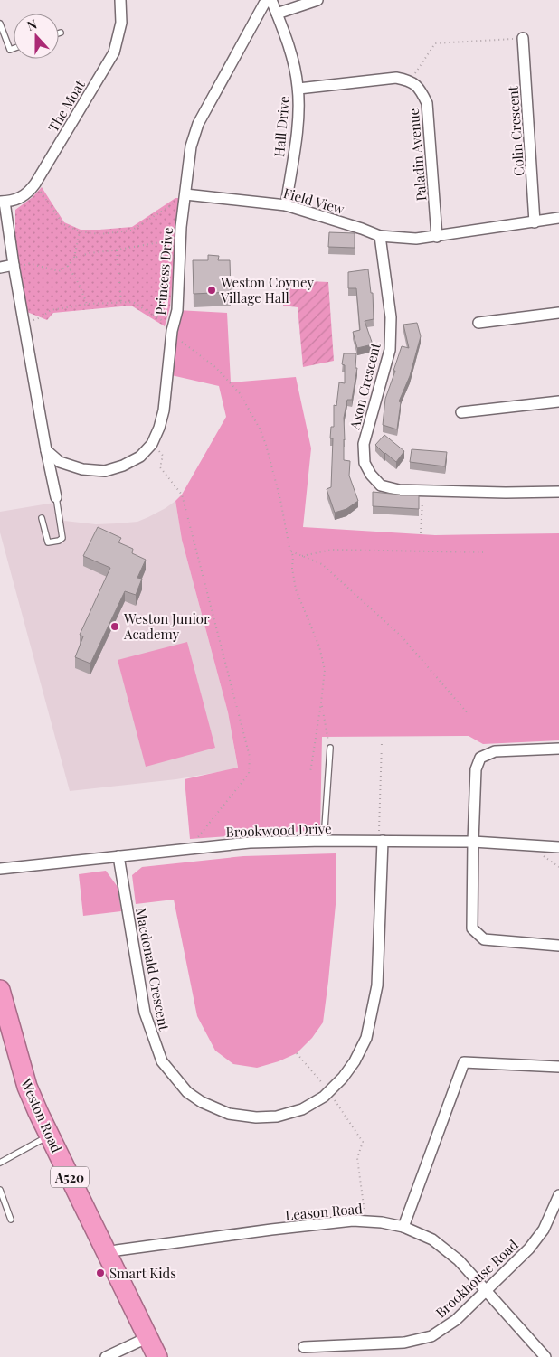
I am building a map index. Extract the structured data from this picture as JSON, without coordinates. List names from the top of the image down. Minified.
{"streets":{"highway":["Weston Road","A520"],"street":["The Moat","Hall Drive","Colin Crescent","Paladin Avenue","Field View","Princess Drive","Axon Crescent","Brookwood Drive","Macdonald Crescent","Leason Road","Brookhouse Road"]},"crossings":[["Hall Drive","Field View"],["Hall Drive","Princess Drive"],["Field View","Princess Drive"],["Field View","Axon Crescent"],["Brookwood Drive","Macdonald Crescent"],["Weston Road","Leason Road"],["Leason Road","Brookhouse Road"]],"places":["Weston Coyney Village Hall","Weston Junior Academy","Smart Kids"],"north":"top"}
